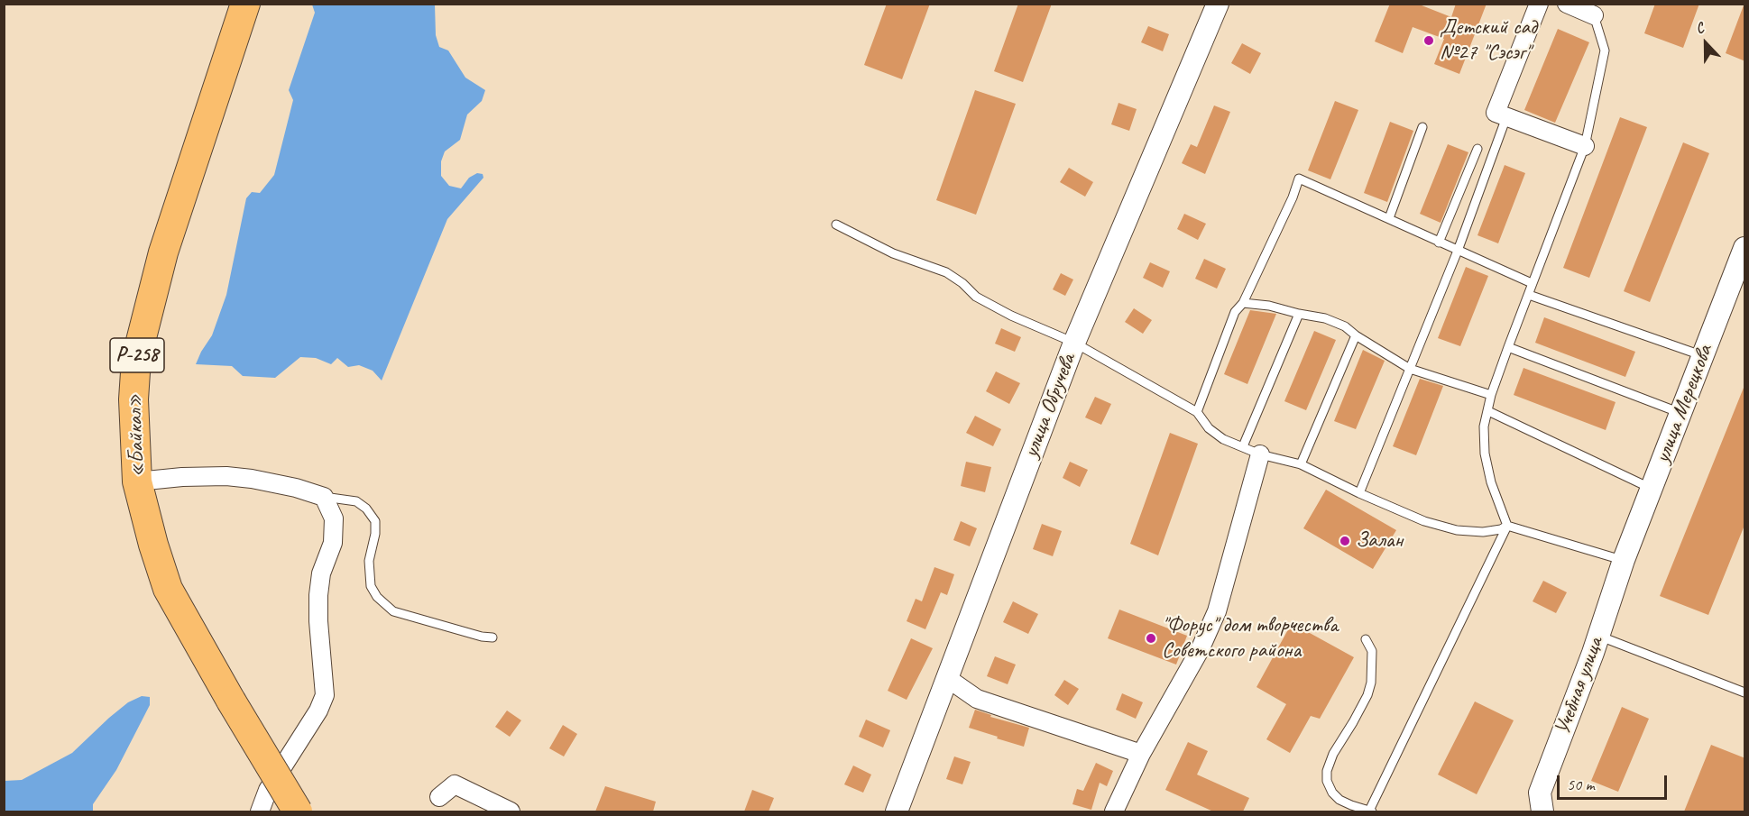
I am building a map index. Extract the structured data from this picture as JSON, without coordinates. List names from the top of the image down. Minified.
{"streets":{"highway":["Р-258","«Байкал»"],"street":["улица Мерецкова","улица Обручева","Учебная улица"]},"crossings":[["улица Мерецкова","Учебная улица"]],"places":["Детский сад №27 \"Сэсэг\"","Залан","\"Форус\" дом творчества Советского района"],"scale_bar":"50 m","north":"top"}
